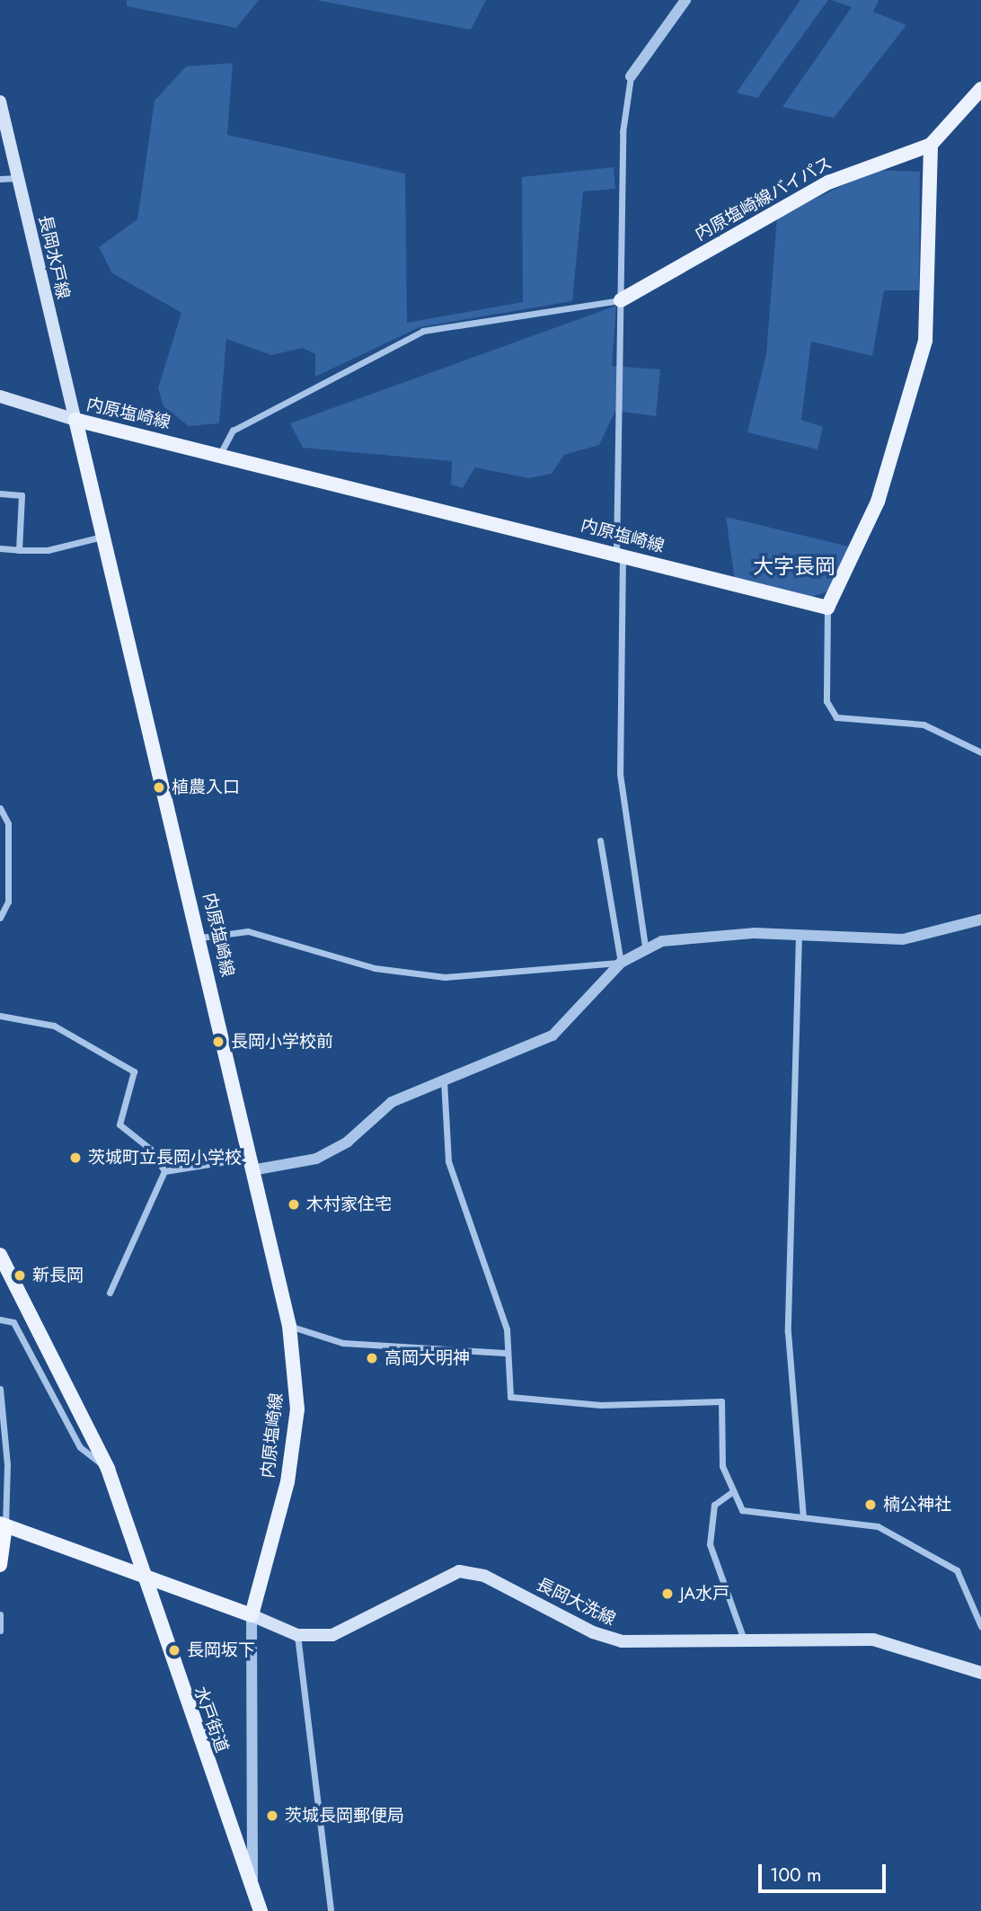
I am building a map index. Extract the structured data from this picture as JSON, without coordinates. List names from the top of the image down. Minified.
{"streets":{"main road":["内原塩崎線バイパス","長岡水戸線","内原塩崎線","長岡大洗線","水戸街道"]},"crossings":[["長岡水戸線","内原塩崎線"],["内原塩崎線","長岡大洗線"]],"districts":["大字長岡"],"places":["植農入口","長岡小学校前","茨城町立長岡小学校","木村家住宅","新長岡","高岡大明神","楠公神社","JA水戸","長岡坂下","茨城長岡郵便局"],"scale_bar":"100 m"}
